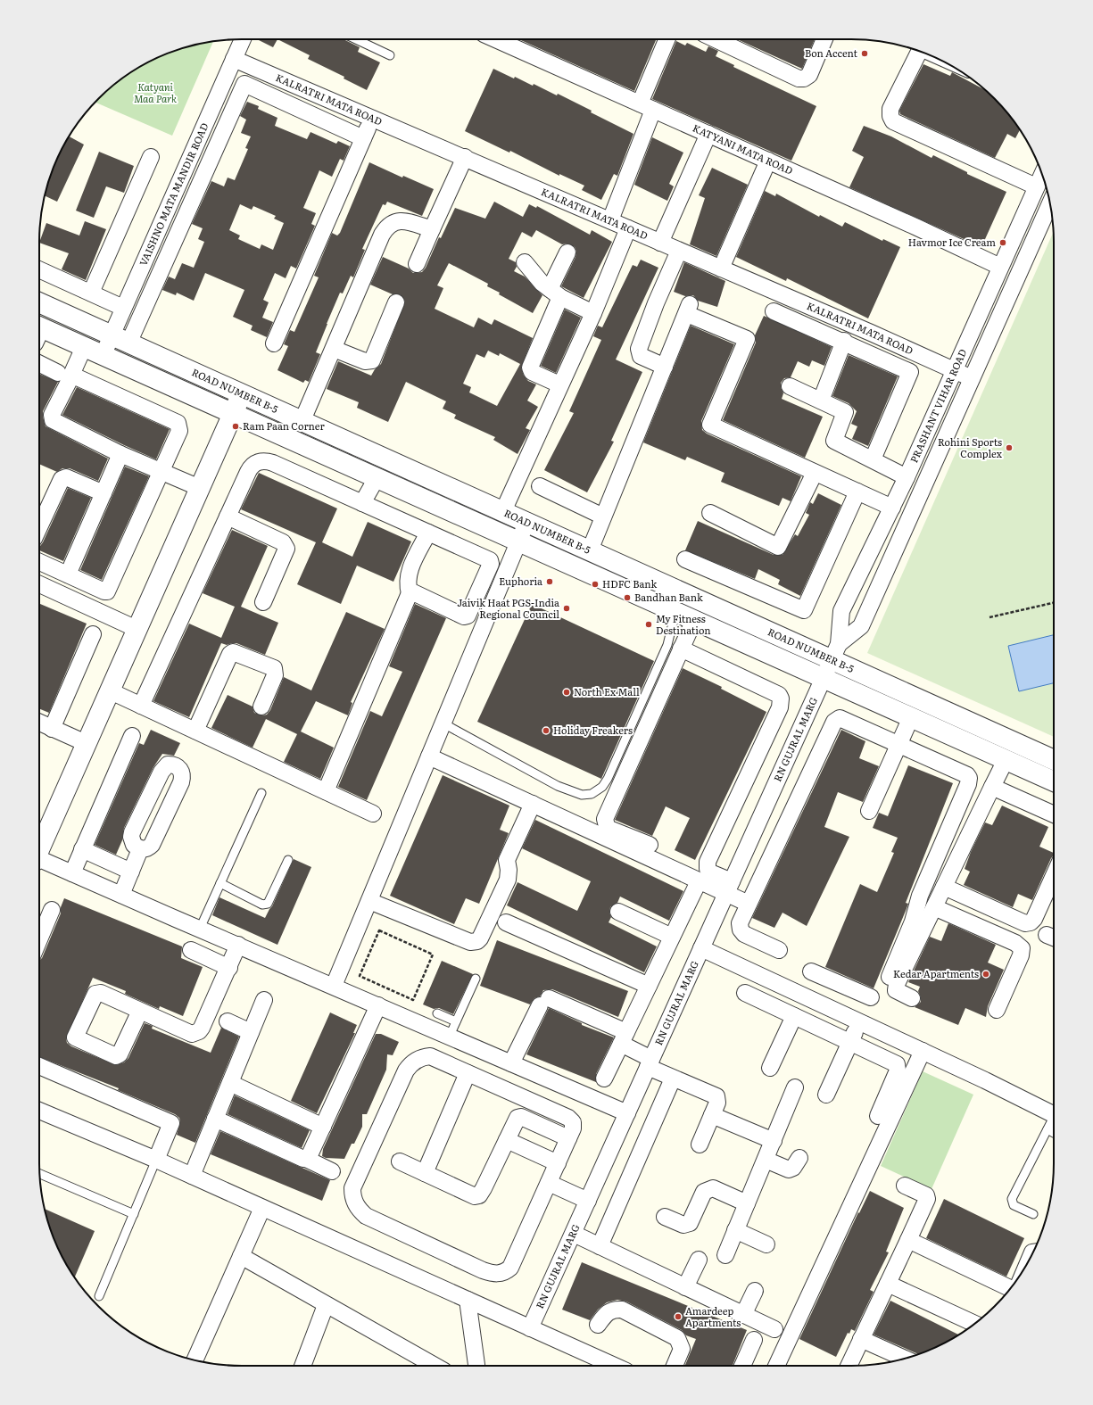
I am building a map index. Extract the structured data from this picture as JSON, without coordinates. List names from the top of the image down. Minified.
{"streets":{"street":["KALRATRI MATA ROAD","KATYANI MATA ROAD","VAISHNO MATA MANDIR ROAD","ROAD NUMBER B-5","PRASHANT VIHAR ROAD","RN GUJRAL MARG"]},"crossings":[["KALRATRI MATA ROAD","VAISHNO MATA MANDIR ROAD"],["KALRATRI MATA ROAD","PRASHANT VIHAR ROAD"],["KATYANI MATA ROAD","PRASHANT VIHAR ROAD"],["VAISHNO MATA MANDIR ROAD","ROAD NUMBER B-5"],["ROAD NUMBER B-5","PRASHANT VIHAR ROAD"],["PRASHANT VIHAR ROAD","RN GUJRAL MARG"]],"parks":["Katyani Maa Park"],"places":["Bon Accent","Havmor Ice Cream","Ram Paan Corner","Rohini Sports Complex","Euphoria","HDFC Bank","Bandhan Bank","Jaivik Haat PGS-India Regional Council","My Fitness Destination","North Ex Mall","Holiday Freakers","Kedar Apartments","Amardeep Apartments"]}
